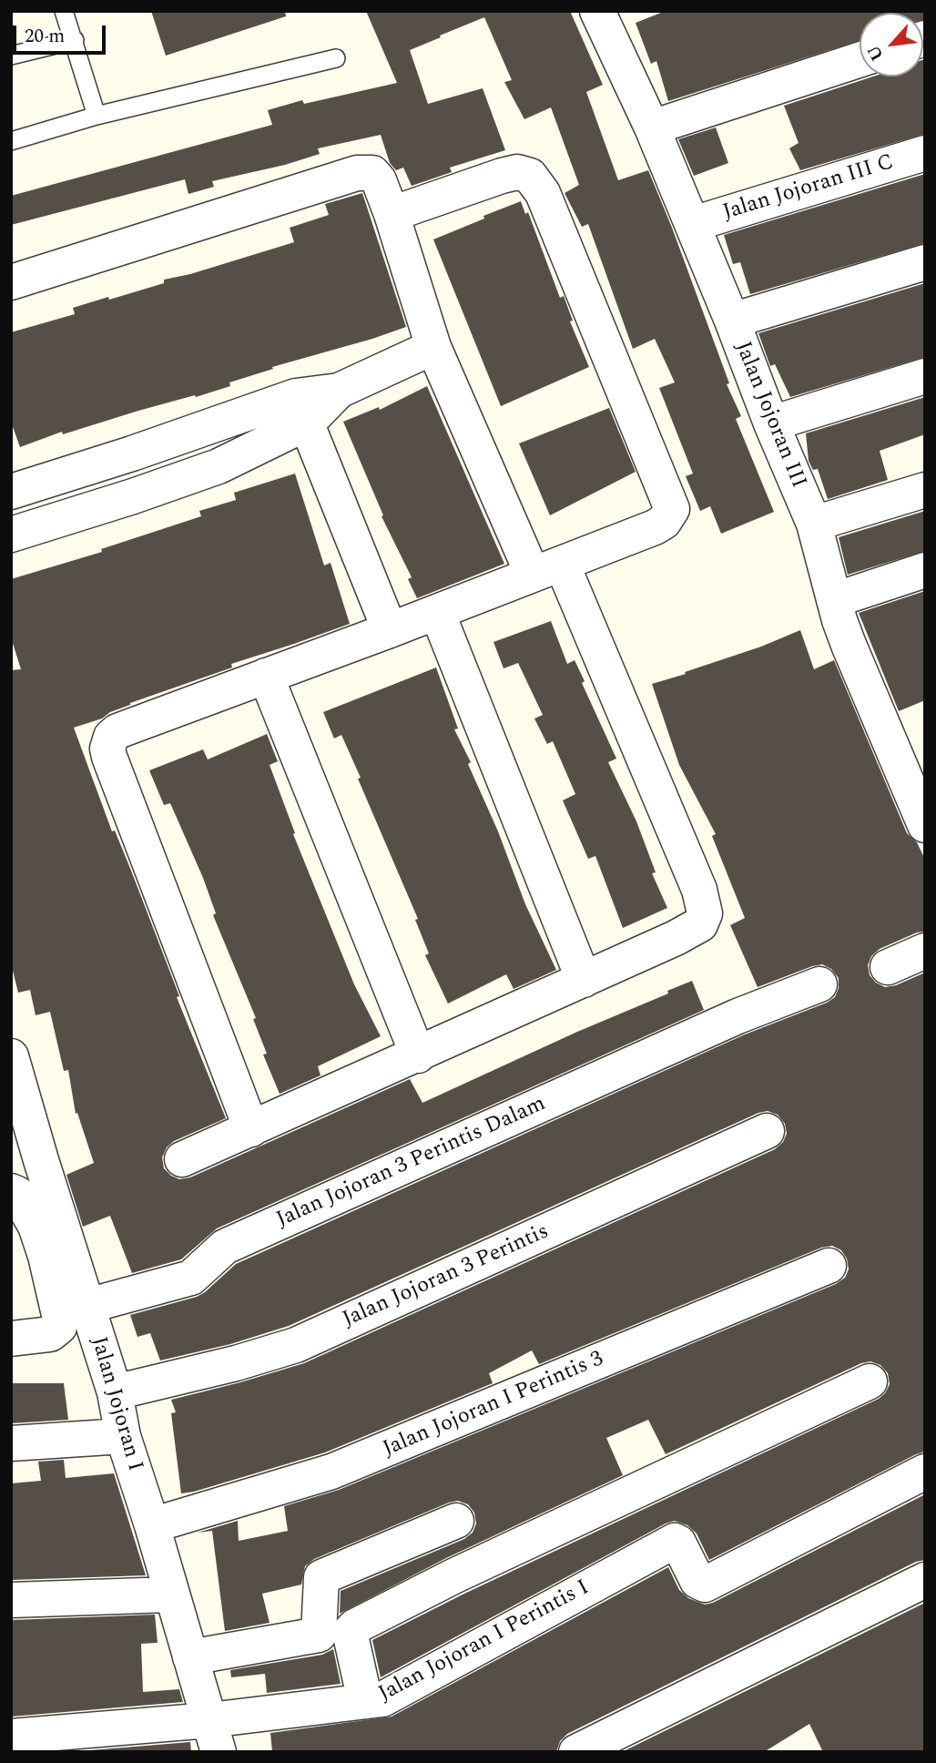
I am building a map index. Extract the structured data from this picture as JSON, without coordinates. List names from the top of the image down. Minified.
{"streets":{"street":["Jalan Jojoran III C","Jalan Jojoran III","Jalan Jojoran 3 Perintis Dalam","Jalan Jojoran 3 Perintis","Jalan Jojoran I","Jalan Jojoran I Perintis 3","Jalan Jojoran I Perintis I"]},"crossings":[["Jalan Jojoran III C","Jalan Jojoran III"],["Jalan Jojoran 3 Perintis Dalam","Jalan Jojoran I"],["Jalan Jojoran 3 Perintis","Jalan Jojoran I"],["Jalan Jojoran I","Jalan Jojoran I Perintis 3"],["Jalan Jojoran I","Jalan Jojoran I Perintis I"]],"scale_bar":"20 m","north":"bottom left"}
